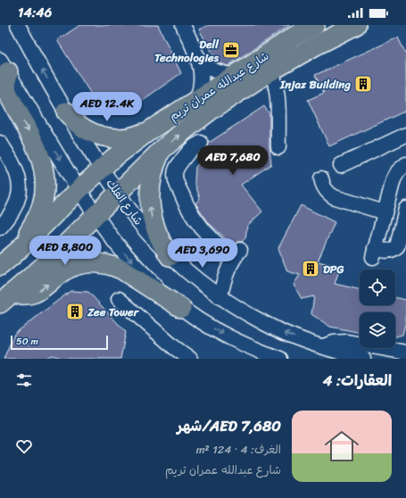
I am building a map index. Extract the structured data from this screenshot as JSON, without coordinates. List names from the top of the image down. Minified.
{"streets":{"main road":["شارع عبدالله عمران تريم"],"street":["شارع الفلك"]},"crossings":[["شارع عبدالله عمران تريم","شارع الفلك"]],"places":{"office":["Dell Technologies"],"building":["Injaz Building","DPG","Zee Tower"]},"scale_bar":"50 m","page":{"status":"14:46","price":["AED 12.4K","AED 7,680","AED 8,800","AED 3,690"],"scale":"50 m","heading":"العقارات: 4","list":[{"name":"AED 7,680/شهر","note":"الغرف: 4 · 124 m² · شارع عبدالله عمران تريم"}]}}
